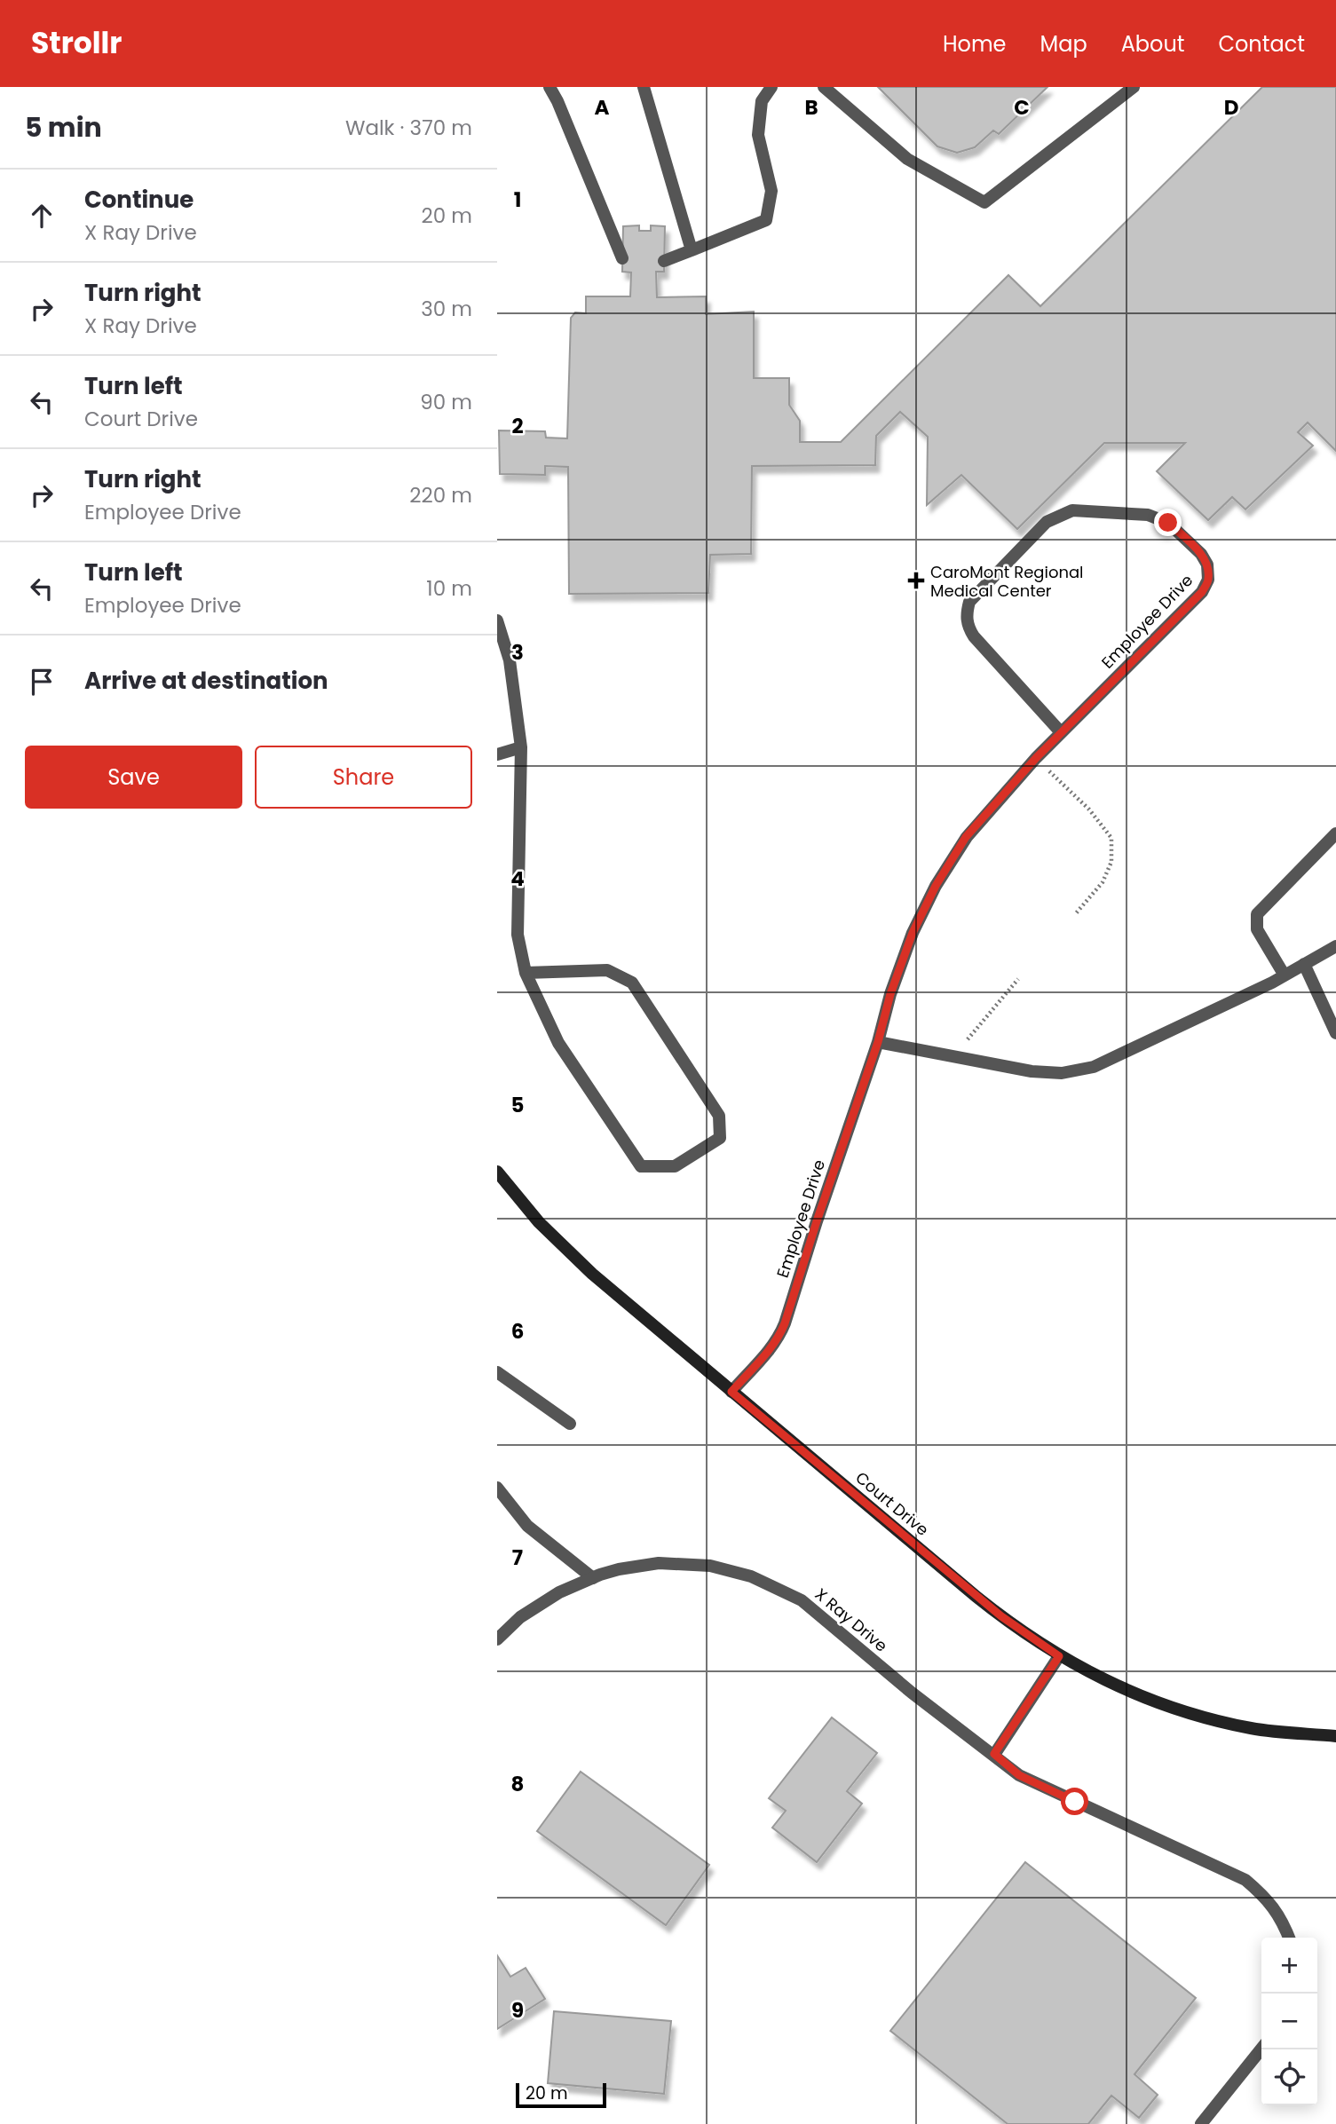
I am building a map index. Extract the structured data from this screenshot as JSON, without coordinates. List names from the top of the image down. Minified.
{"streets":{"street":["Employee Drive","Court Drive","X Ray Drive"]},"crossings":[["Employee Drive","Court Drive"]],"places":{"health":["CaroMont Regional Medical Center"]},"scale_bar":"20 m","page":{"header":"Strollr","nav":["Home","Map","About","Contact"],"heading":["5 min","Walk · 370 m"],"list":[["Continue","X Ray Drive","20 m"],["Turn right","X Ray Drive","30 m"],["Turn left","Court Drive","90 m"],["Turn right","Employee Drive","220 m"],["Turn left","Employee Drive","10 m"],"Arrive at destination"],"buttons":["Save","Share"],"map_buttons":["+","−"],"scale":"20 m"},"grid":{"columns":["A","B","C","D"],"rows":["1","2","3","4","5","6","7","8","9"]}}
